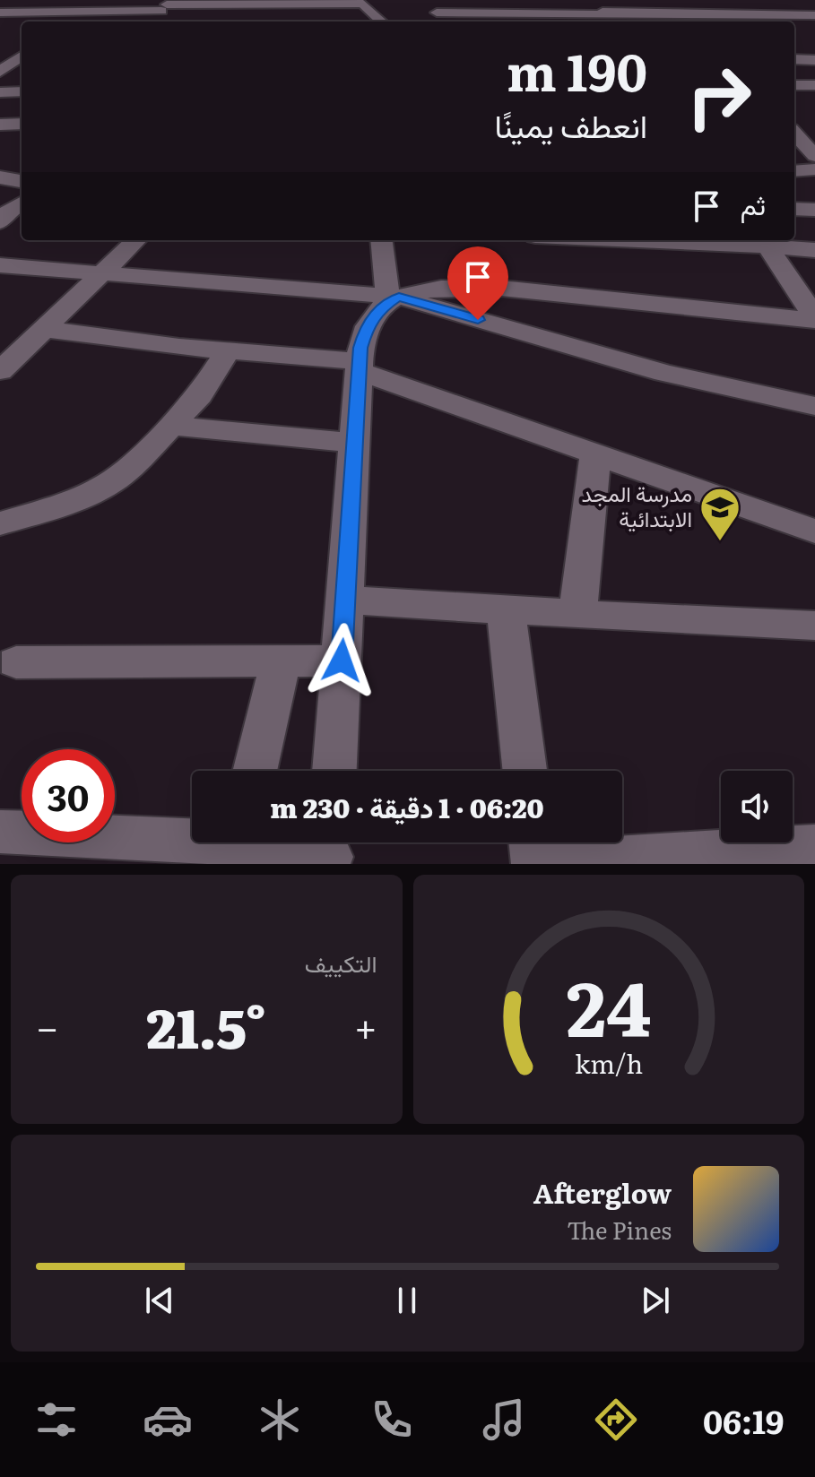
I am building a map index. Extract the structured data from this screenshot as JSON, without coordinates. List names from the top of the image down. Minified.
{"places":{"school or university":["مدرسة المجد الابتدائية"]},"page":{"turn":["190 m","انعطف يمينًا"],"then":"ثم","limit":"30","trip":"06:20 · 1 دقيقة · 230 m","tile":"التكييف","heat":["−","21.5°","+"],"song":["Afterglow","The Pines"],"tabs":"06:19","gauge":["24","km/h"]}}
